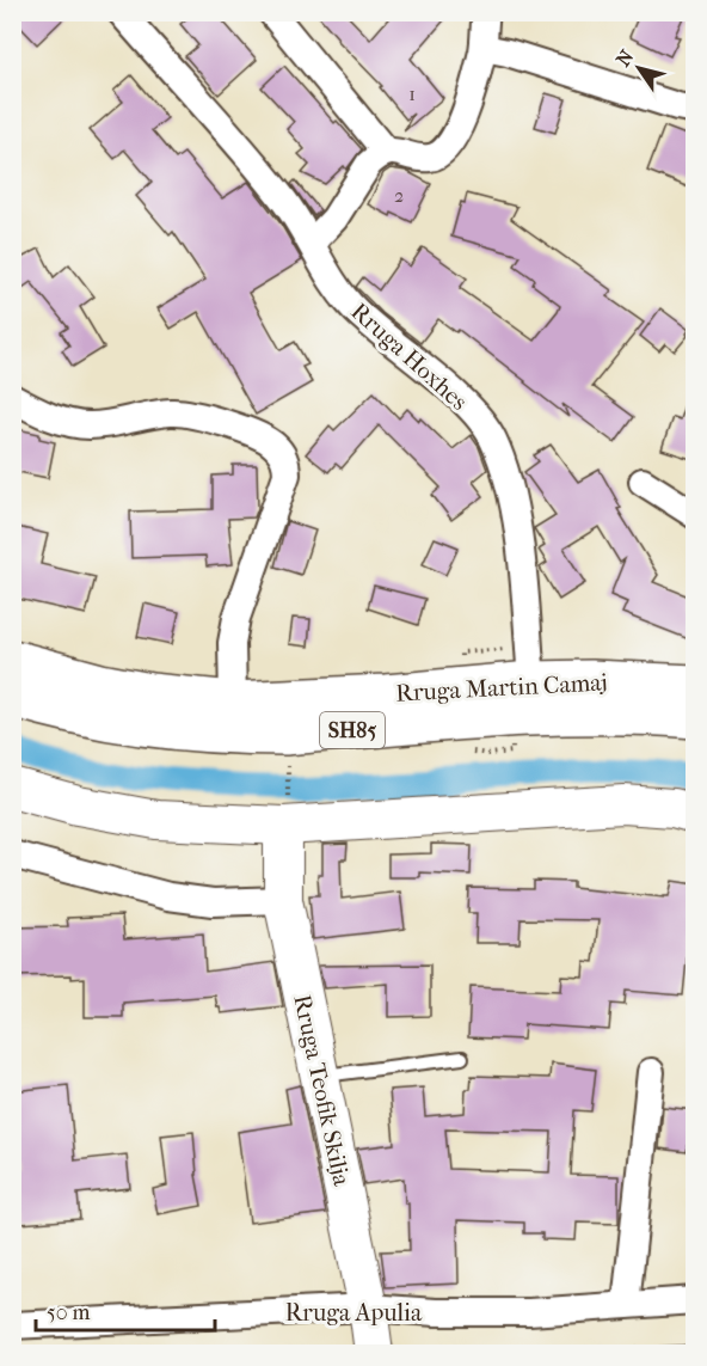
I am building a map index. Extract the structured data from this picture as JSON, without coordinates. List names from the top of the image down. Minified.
{"streets":{"highway":["Rruga Martin Camaj","SH85"],"street":["Rruga Hoxhes","Rruga Teofik Skilja","Rruga Apulia"]},"crossings":[["Rruga Hoxhes","Rruga Martin Camaj"],["Rruga Teofik Skilja","Rruga Apulia"]],"house_numbers":["1","2"],"scale_bar":"50 m","north":"top left"}
